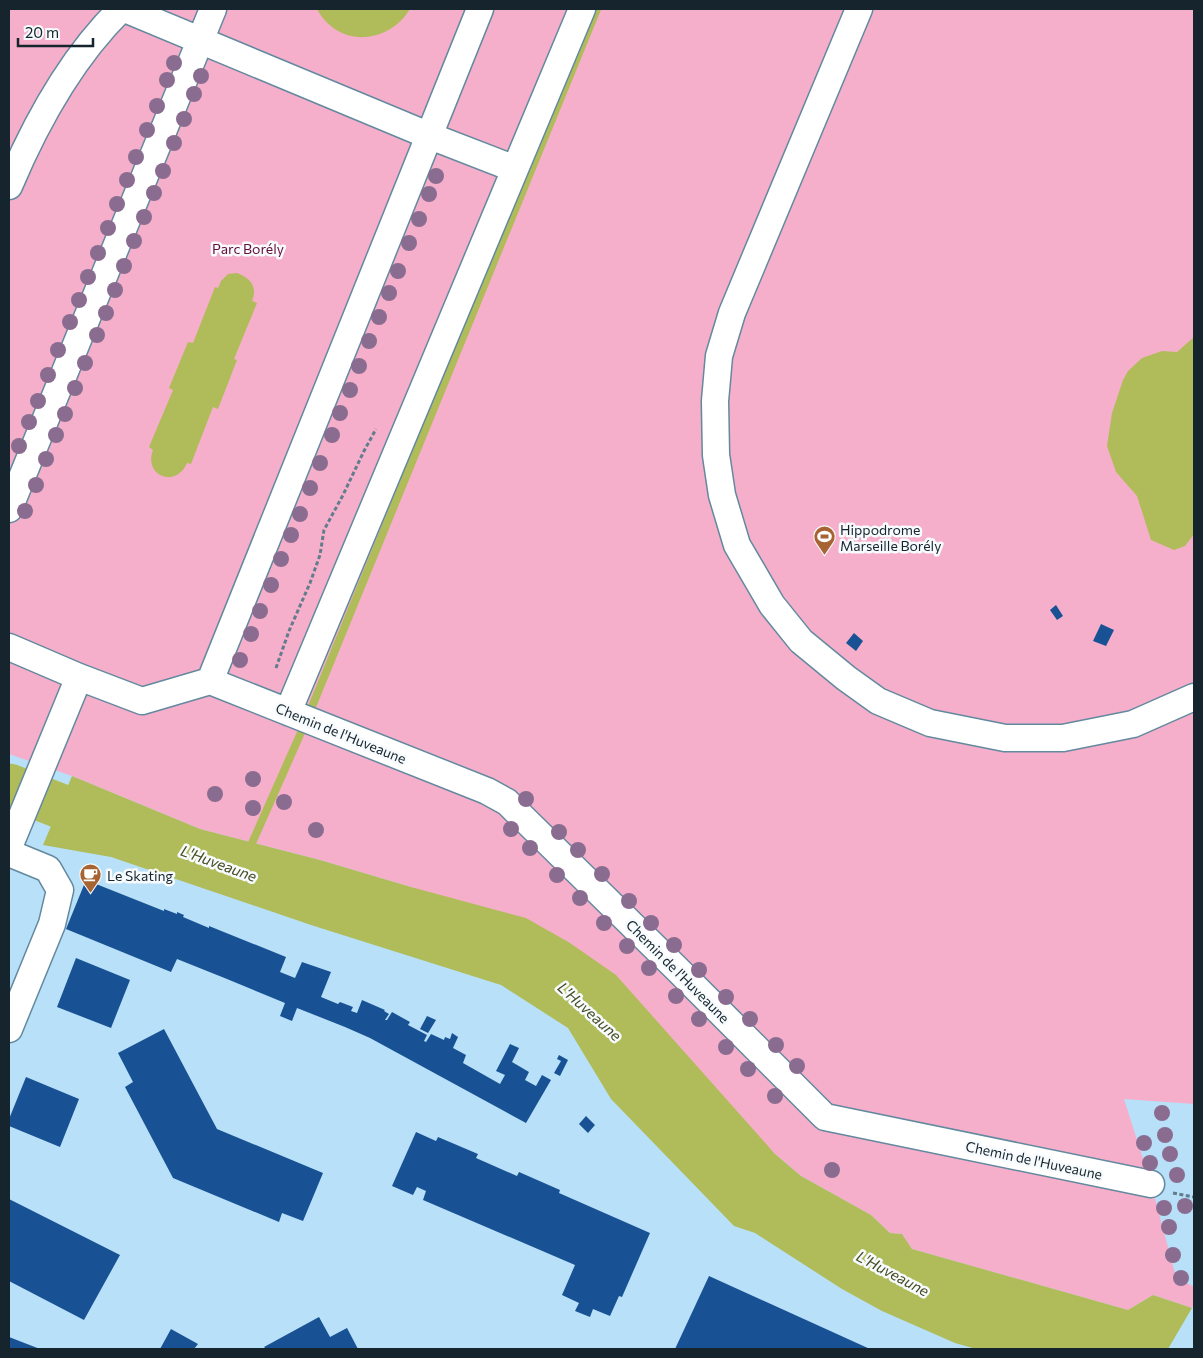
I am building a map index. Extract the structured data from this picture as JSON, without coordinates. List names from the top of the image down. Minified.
{"streets":{"street":["Chemin de l'Huveaune"]},"water":["L'Huveaune"],"parks":["Parc Borély"],"places":{"sports":["Hippodrome Marseille Borély"],"cafe":["Le Skating"]},"scale_bar":"20 m"}
